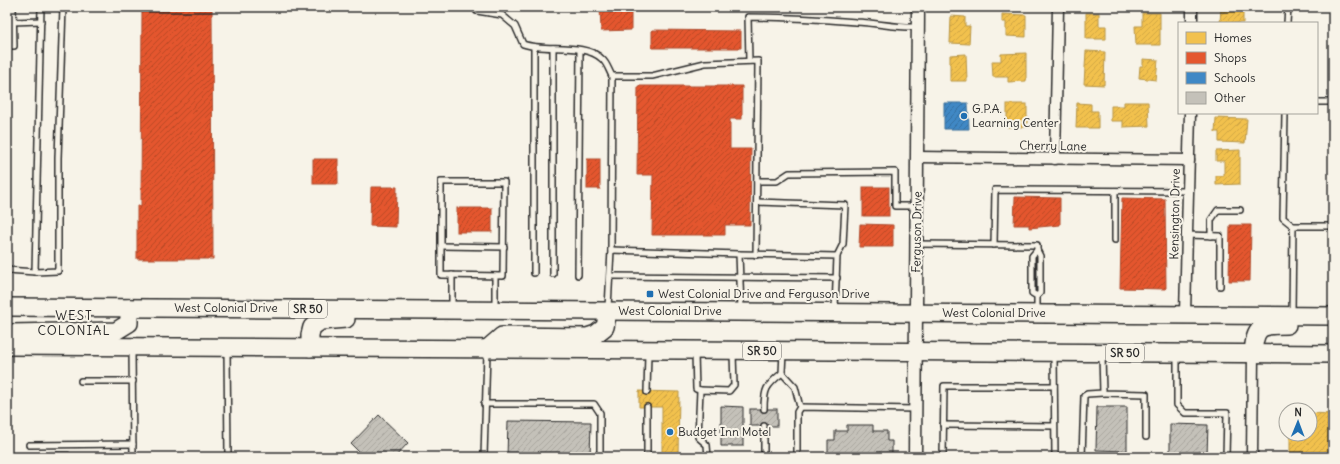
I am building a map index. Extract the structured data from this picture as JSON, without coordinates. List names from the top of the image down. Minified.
{"streets":{"highway":["West Colonial Drive","SR 50"],"street":["Cherry Lane","Kensington Drive","Ferguson Drive"]},"crossings":[["Cherry Lane","Kensington Drive"],["Cherry Lane","Ferguson Drive"],["Kensington Drive","West Colonial Drive"],["Ferguson Drive","West Colonial Drive"],["Ferguson Drive","SR 50"]],"districts":["WEST COLONIAL"],"places":{"other":["G.P.A. Learning Center","Budget Inn Motel"],"transit":["West Colonial Drive and Ferguson Drive"]},"legend":["Homes","Shops","Schools","Other"],"north":"top"}
